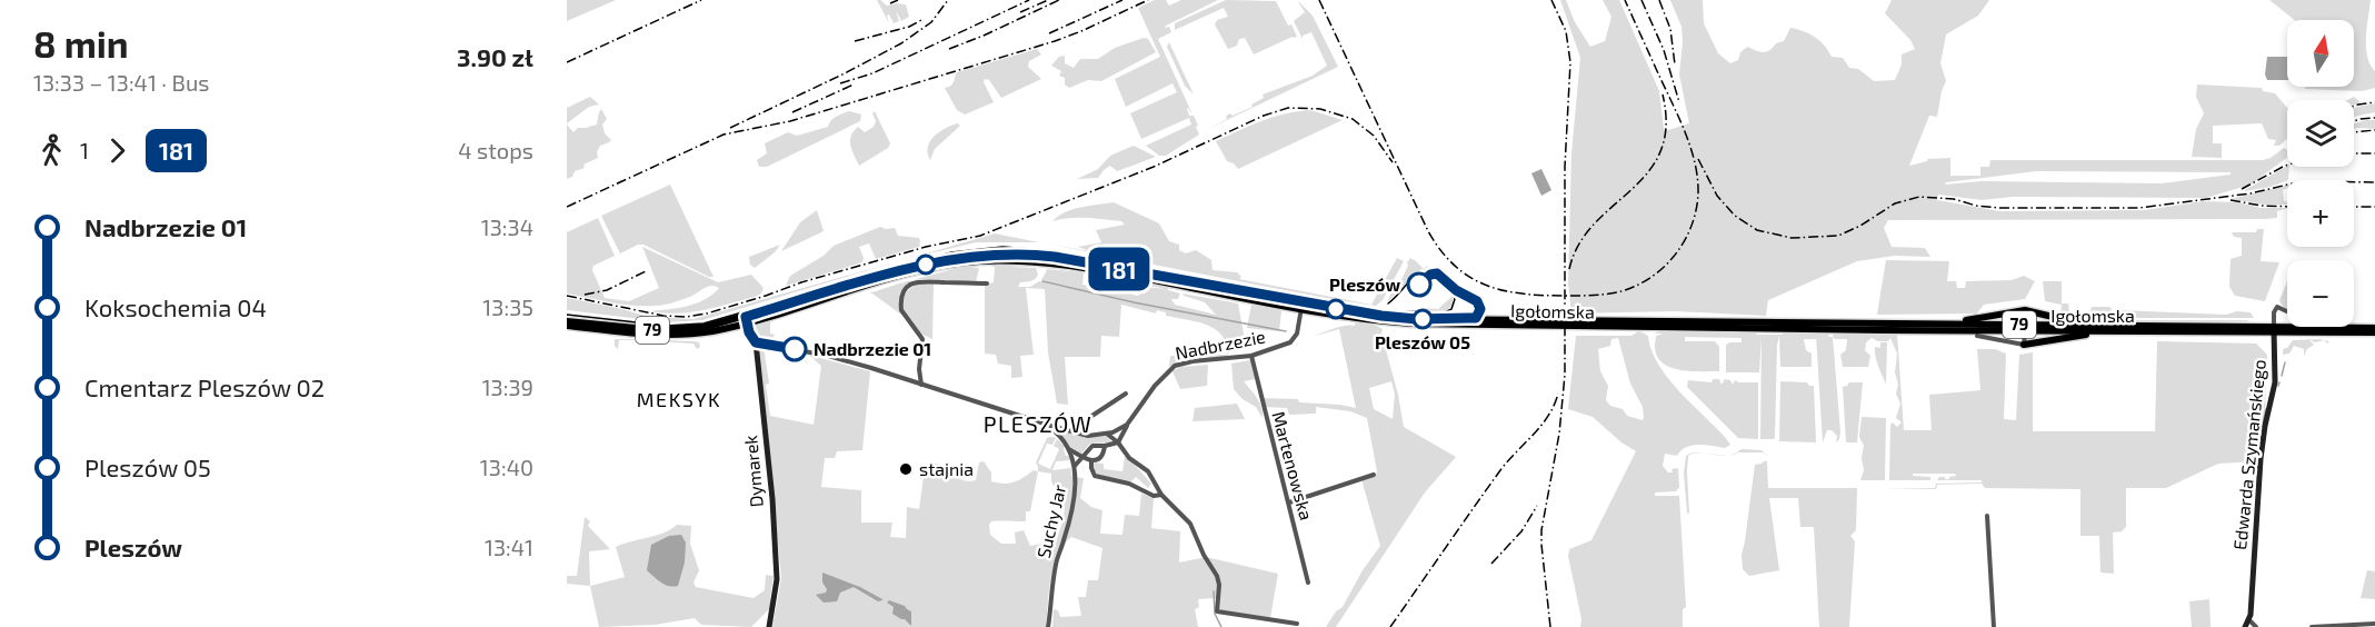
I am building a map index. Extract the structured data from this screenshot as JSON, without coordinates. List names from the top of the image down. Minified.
{"streets":{"main road":["Igołomska","79"],"street":["Nadbrzezie","Edwarda Szymańskiego","Martenowska","Dymarek","Suchy Jar"]},"crossings":[["Igołomska","Nadbrzezie"],["Igołomska","Edwarda Szymańskiego"],["Igołomska","Dymarek"],["Nadbrzezie","Martenowska"],["Nadbrzezie","Dymarek"],["Nadbrzezie","Suchy Jar"]],"districts":["MEKSYK","PLESZÓW"],"places":["Pleszów","Pleszów 05","Nadbrzezie 01","stajnia"],"lines":["bus line 181"],"north":"top","page":{"heading":["8 min","13:33 – 13:41 · Bus","3.90 zł"],"on_map":"181","map_buttons":["+","−"],"legs":["1","181","4 stops"],"list":[{"name":"Nadbrzezie 01","value":"13:34"},{"name":"Koksochemia 04","value":"13:35"},{"name":"Cmentarz Pleszów 02","value":"13:39"},{"name":"Pleszów 05","value":"13:40"},{"name":"Pleszów","value":"13:41"}]}}
